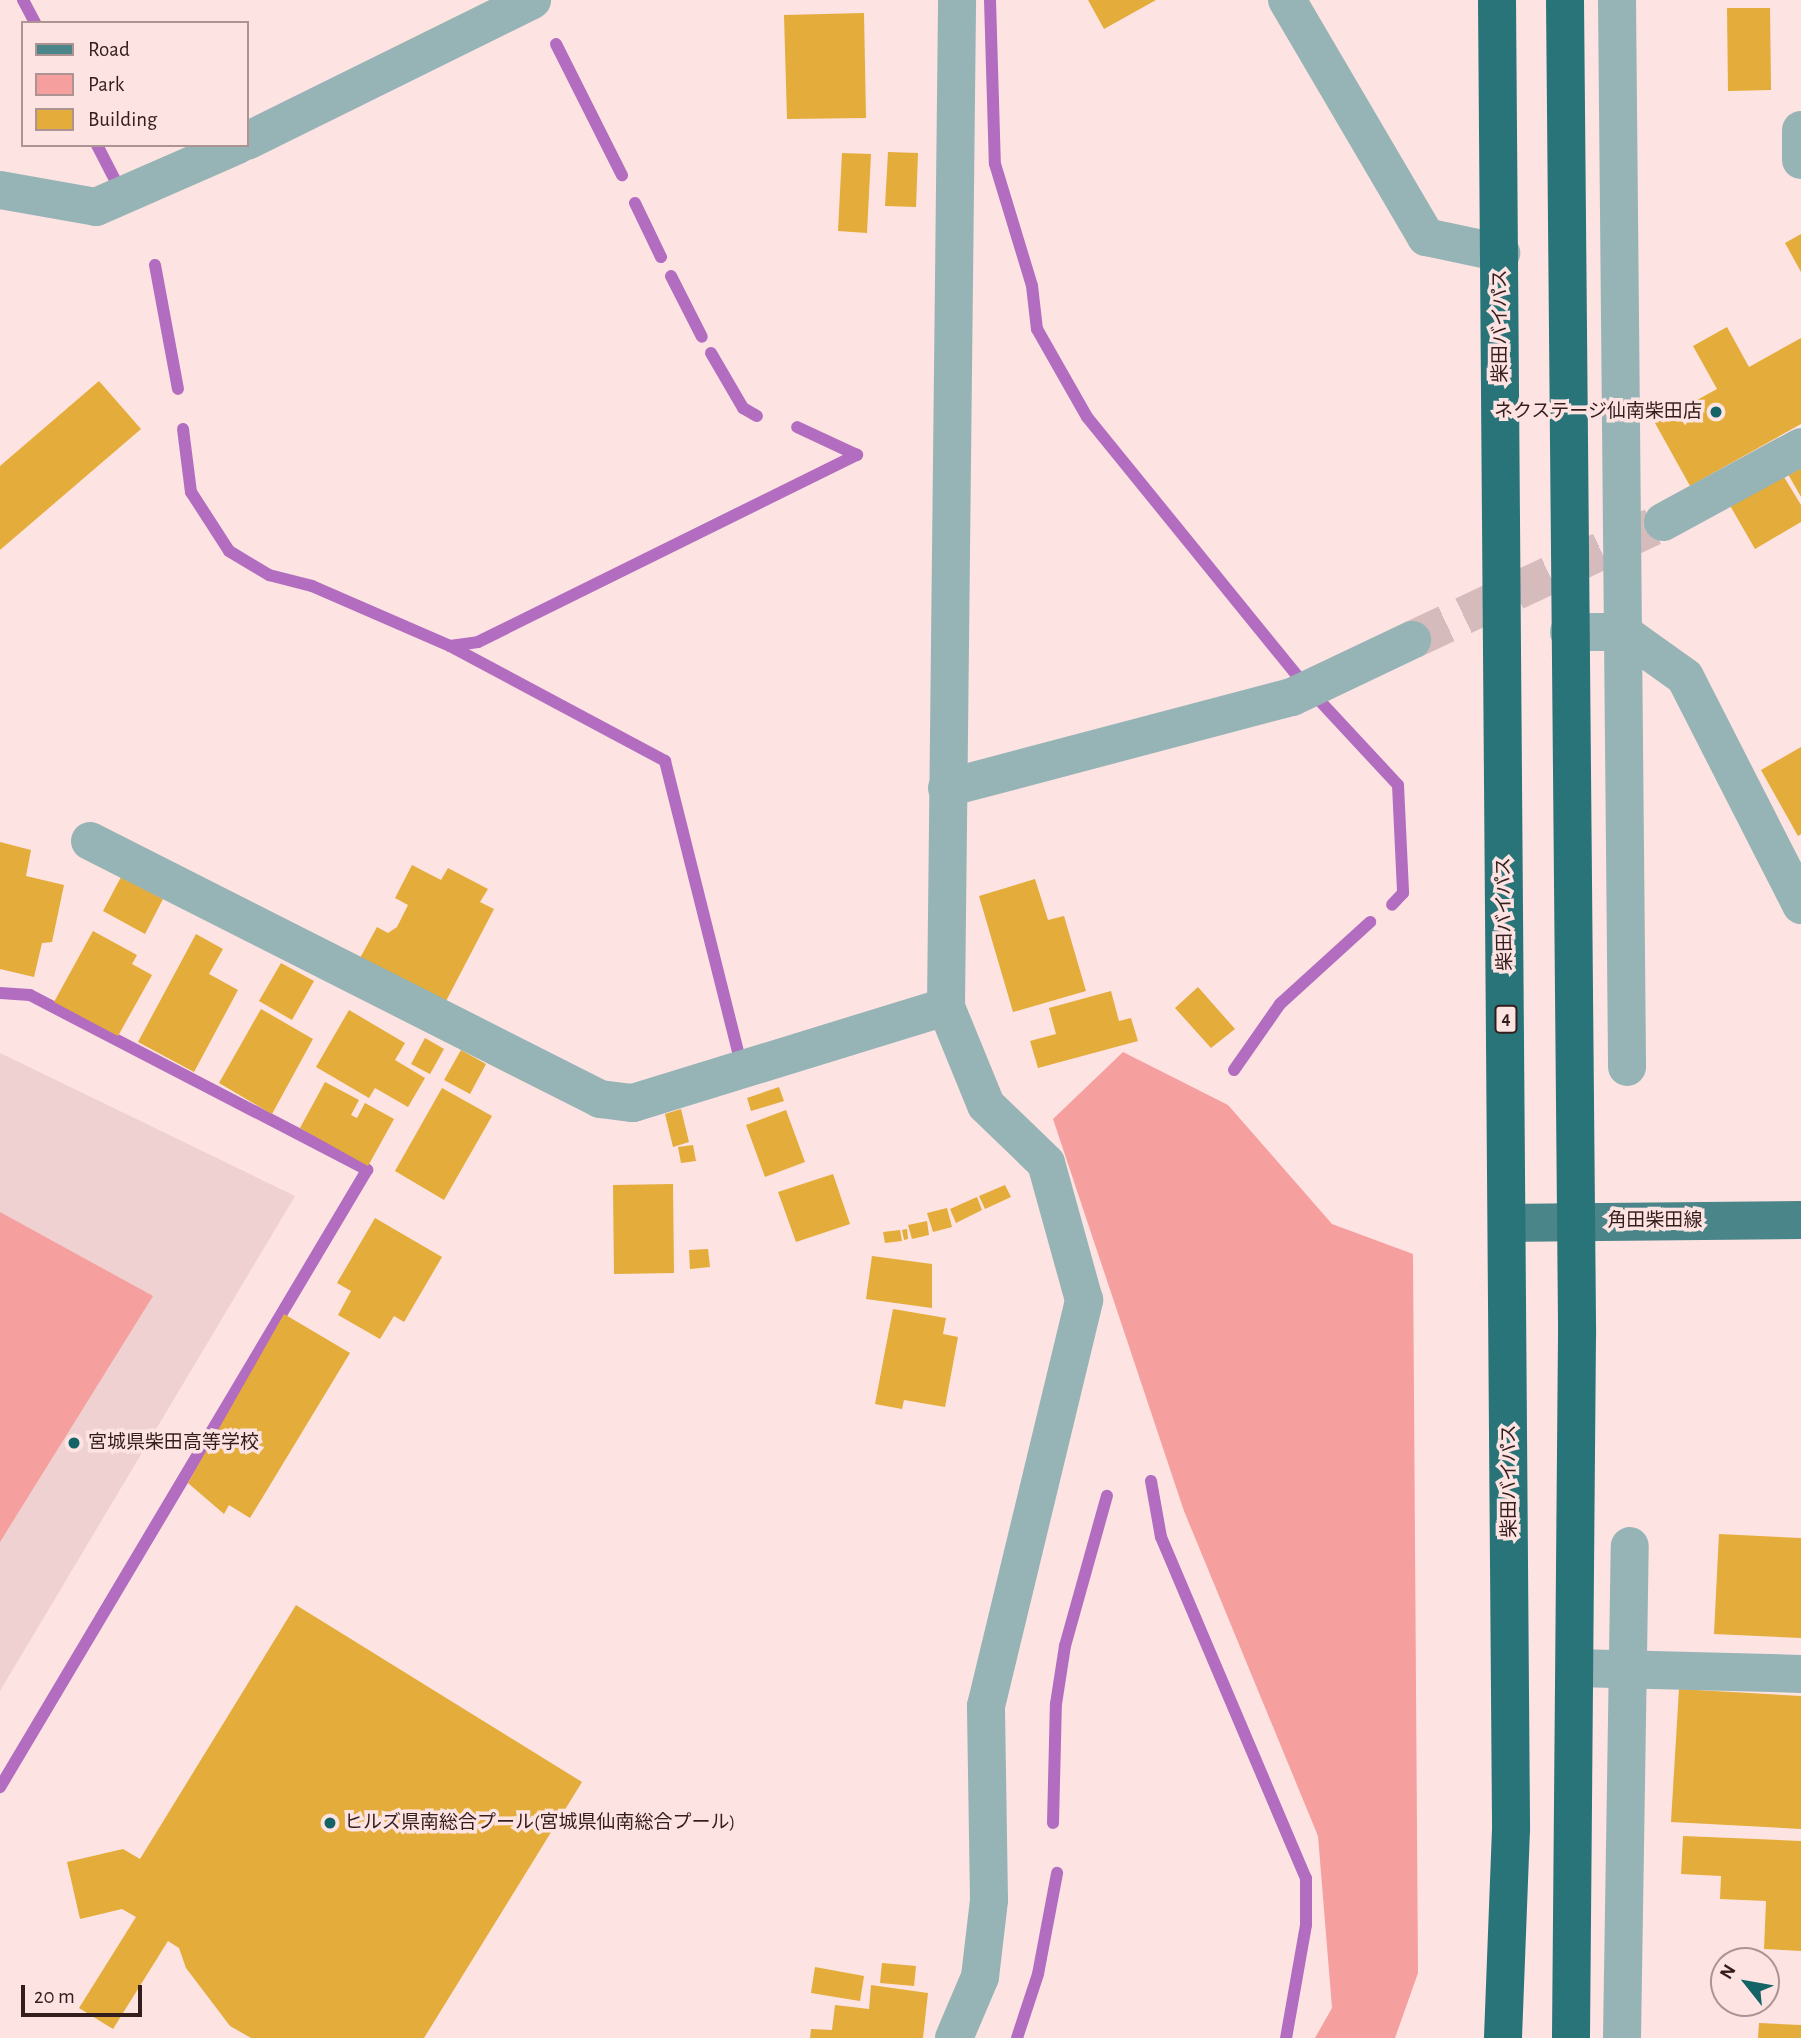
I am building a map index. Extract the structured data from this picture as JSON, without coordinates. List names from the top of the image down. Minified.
{"streets":{"highway":["柴田バイパス","4"],"main road":["角田柴田線"]},"crossings":[["柴田バイパス","角田柴田線"]],"places":["ネクステージ仙南柴田店","宮城県柴田高等学校","ヒルズ県南総合プール(宮城県仙南総合プール)"],"legend":["Road","Park","Building"],"scale_bar":"20 m","north":"top left"}
